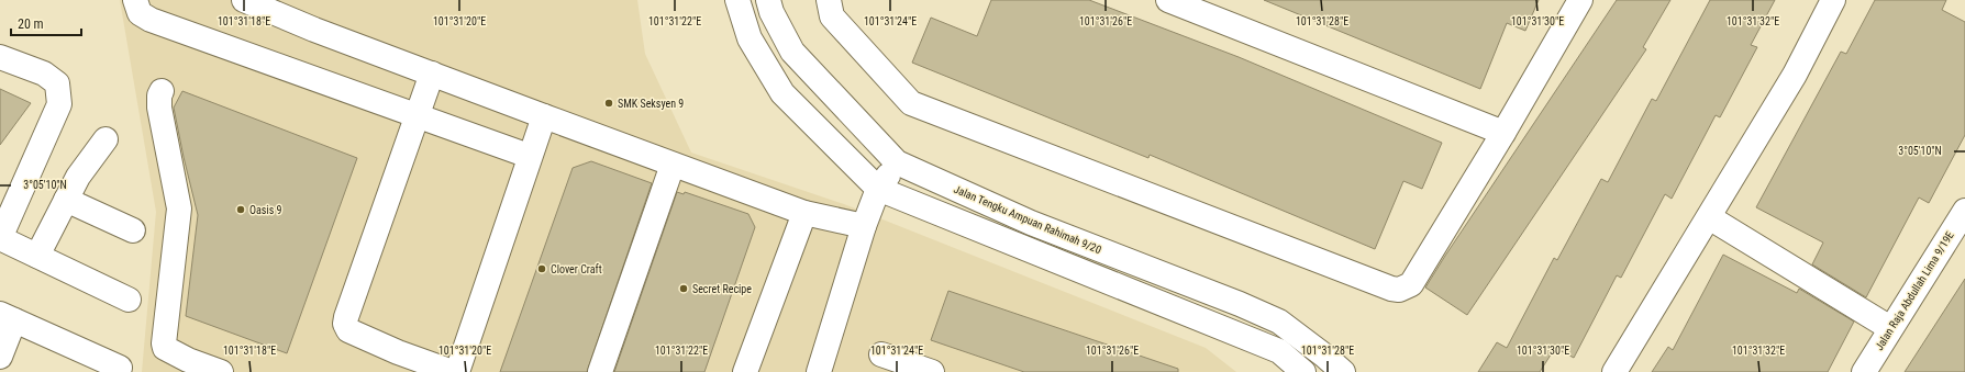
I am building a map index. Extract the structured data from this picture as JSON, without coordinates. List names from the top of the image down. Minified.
{"streets":{"street":["Jalan Tengku Ampuan Rahimah 9/20","Jalan Raja Abdullah Lima 9/19E"]},"places":["SMK Seksyen 9","Oasis 9","Clover Craft","Secret Recipe"],"scale_bar":"20 m","coordinates":["101°31'18\"E","101°31'20\"E","101°31'22\"E","101°31'24\"E","101°31'26\"E","101°31'28\"E","101°31'30\"E","101°31'32\"E","3°05'10\"N"]}
